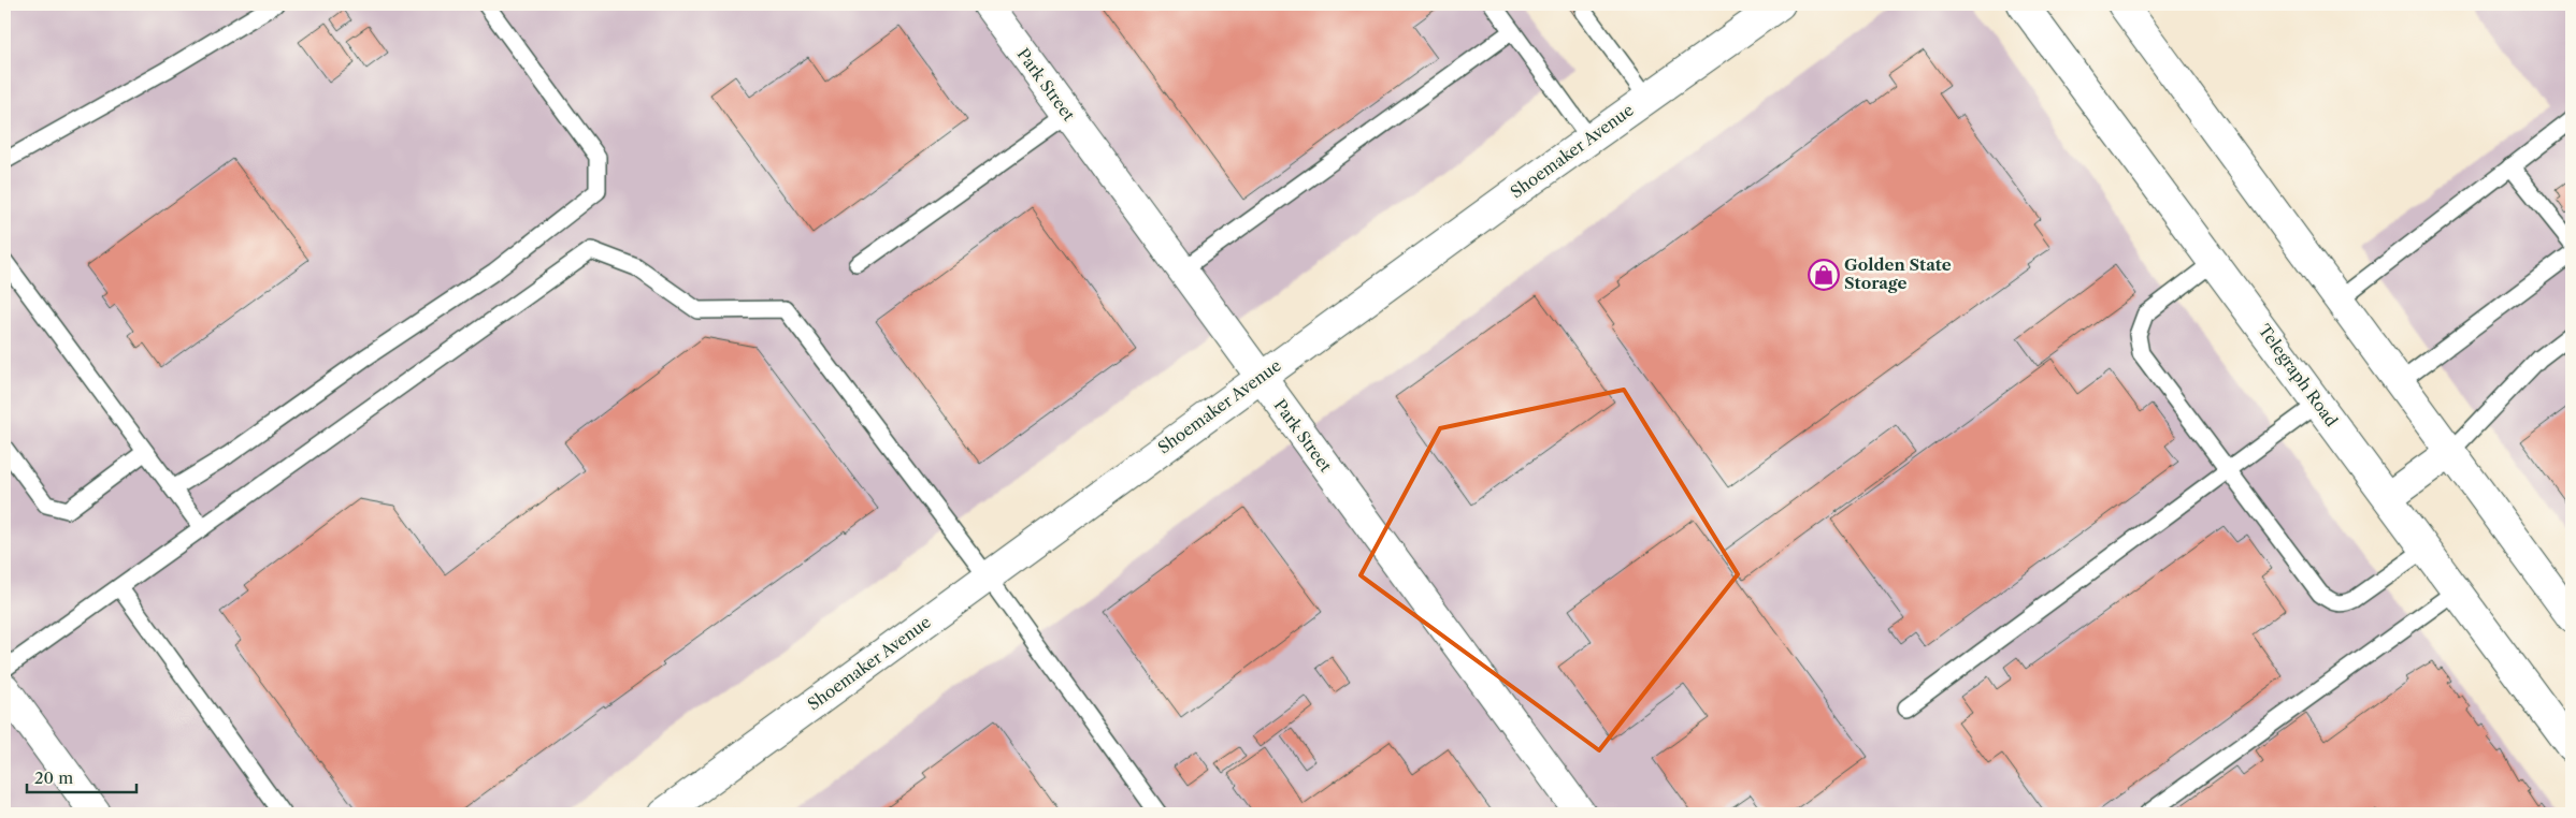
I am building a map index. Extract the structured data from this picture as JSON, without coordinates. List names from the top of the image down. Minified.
{"streets":{"main road":["Park Street","Shoemaker Avenue","Telegraph Road"]},"crossings":[["Park Street","Shoemaker Avenue"]],"places":{"shop":["Golden State Storage"]},"scale_bar":"20 m"}
